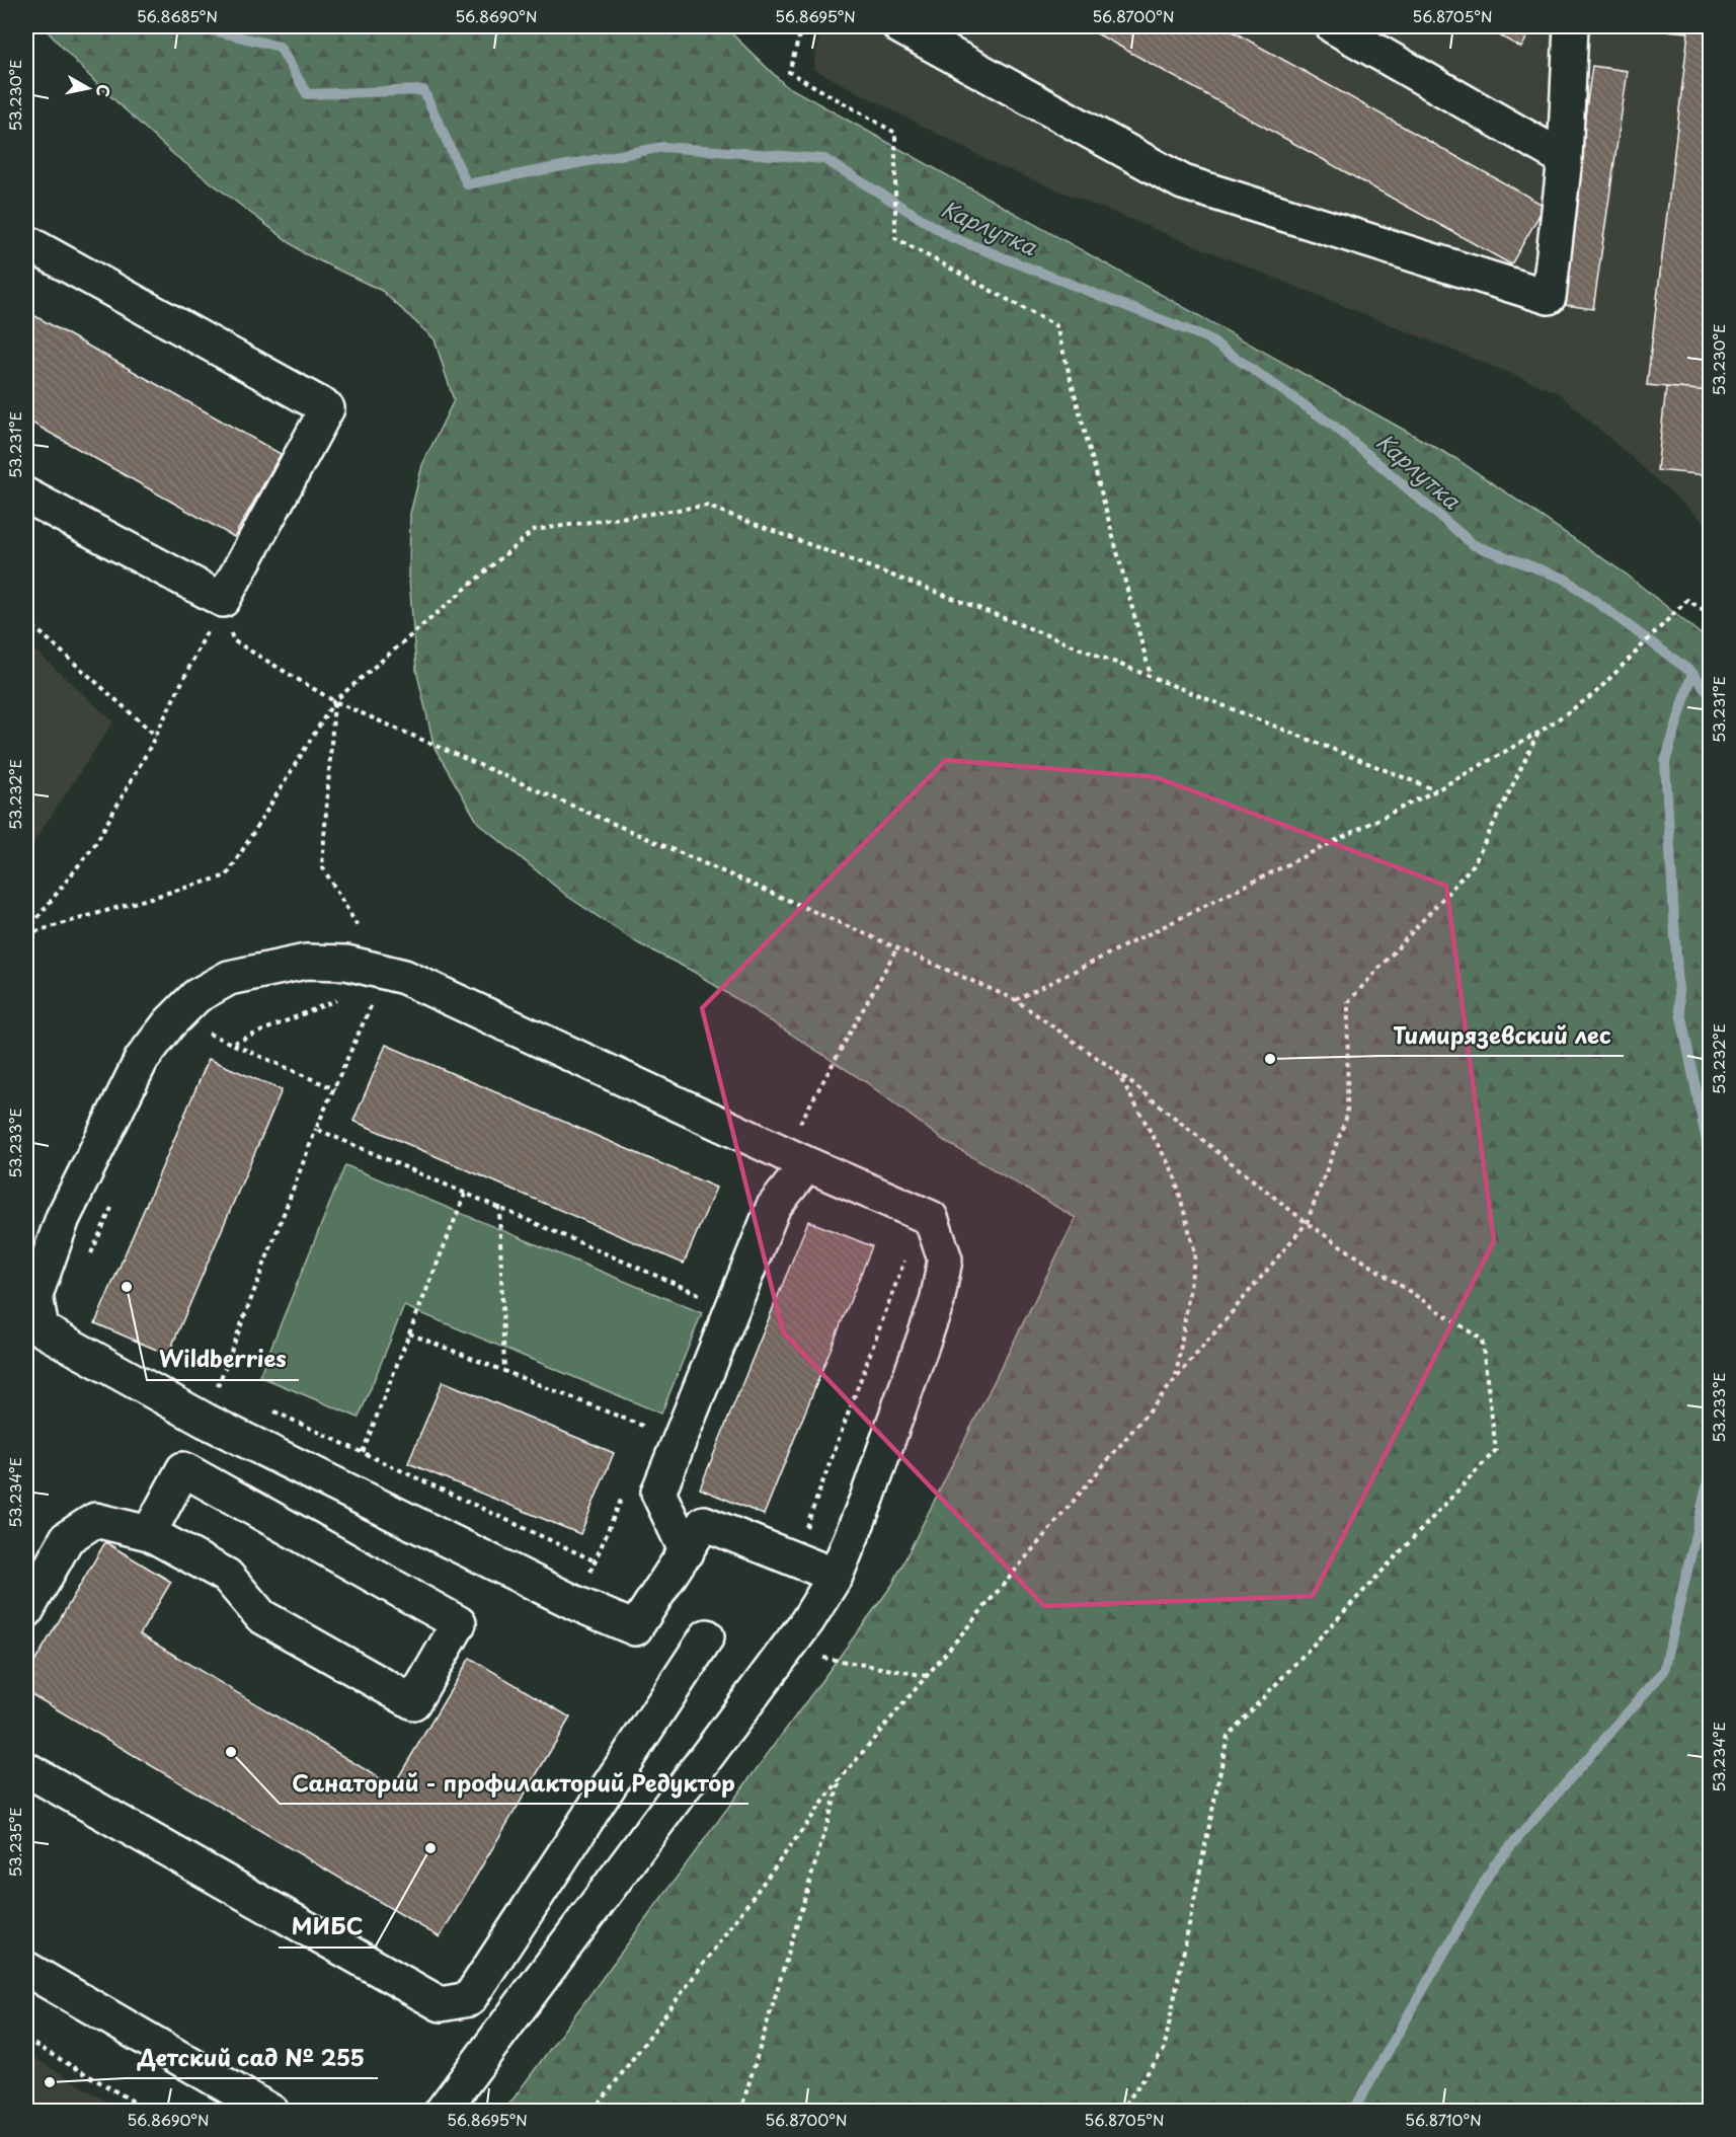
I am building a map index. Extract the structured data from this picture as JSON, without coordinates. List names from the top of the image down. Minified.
{"water":["Карлутка"],"places":["Тимирязевский лес","Wildberries","Санаторий - профилакторий Редуктор","МИБС","Детский сад № 255"],"north":"right","coordinates":["56.8685°N","56.8690°N","56.8695°N","56.8700°N","56.8705°N","53.230°E","53.231°E","53.232°E","53.233°E","53.234°E","53.235°E","56.8710°N"]}
